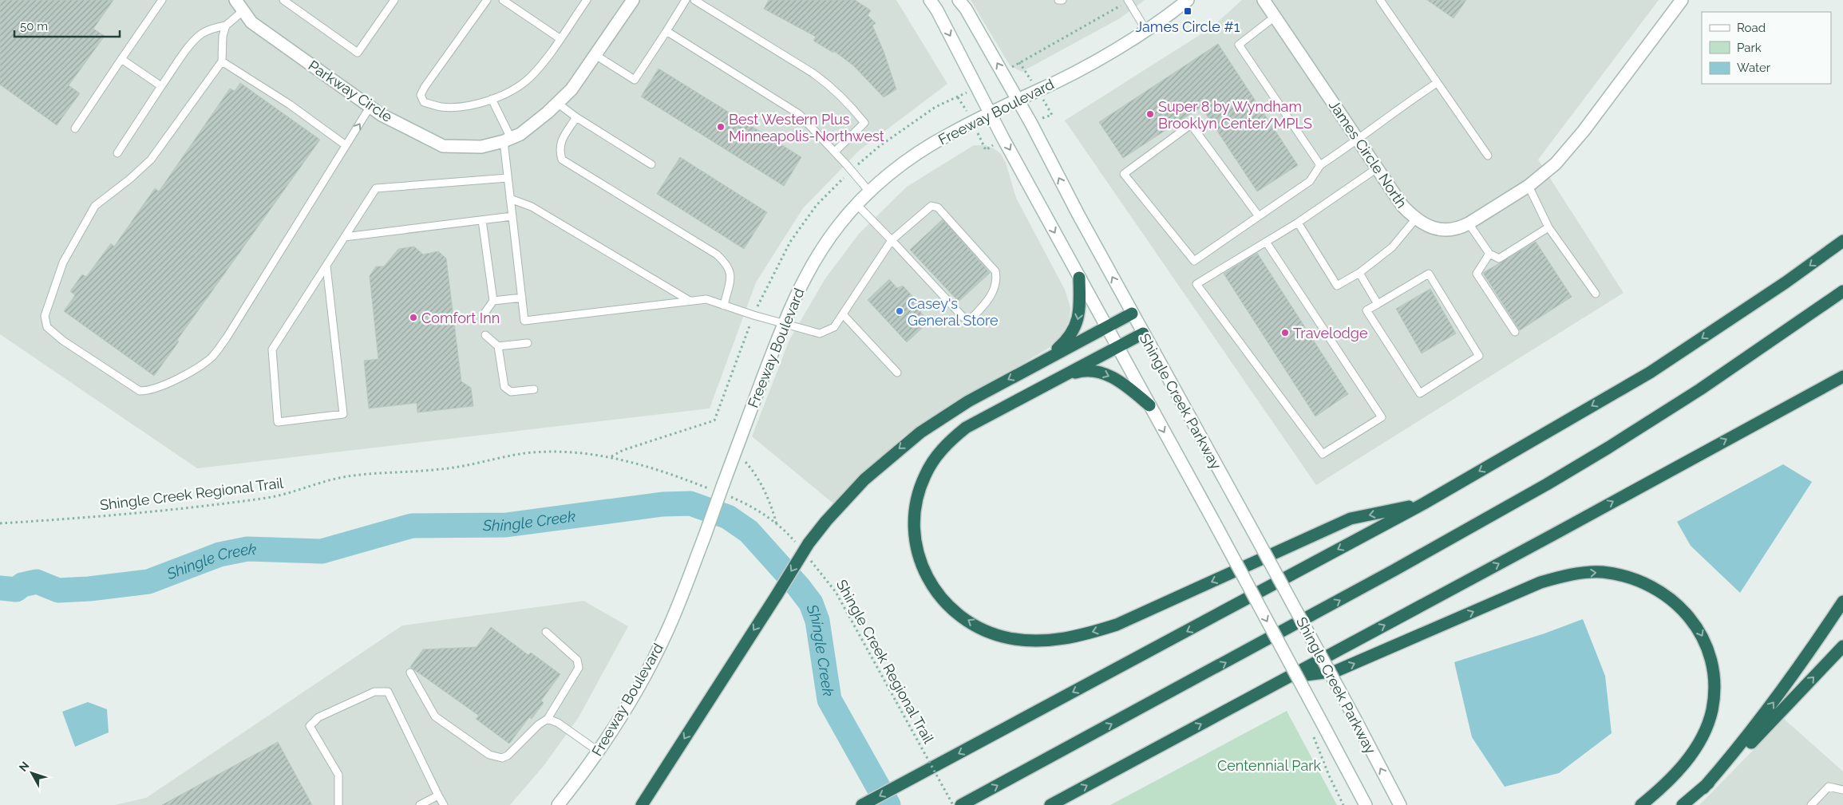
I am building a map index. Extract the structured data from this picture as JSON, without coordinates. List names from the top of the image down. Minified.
{"streets":{"street":["Parkway Circle","Freeway Boulevard","James Circle North","Shingle Creek Parkway"],"path":["Shingle Creek Regional Trail"]},"crossings":[["Freeway Boulevard","Shingle Creek Parkway"],["Freeway Boulevard","Shingle Creek Regional Trail"]],"water":["Shingle Creek"],"parks":["Centennial Park"],"places":{"transit":["James Circle #1"],"other":["Super 8 by Wyndham Brooklyn Center/MPLS","Best Western Plus Minneapolis-Northwest","Casey's General Store","Comfort Inn","Travelodge"]},"legend":["Road","Park","Water"],"scale_bar":"50 m","north":"top left"}
